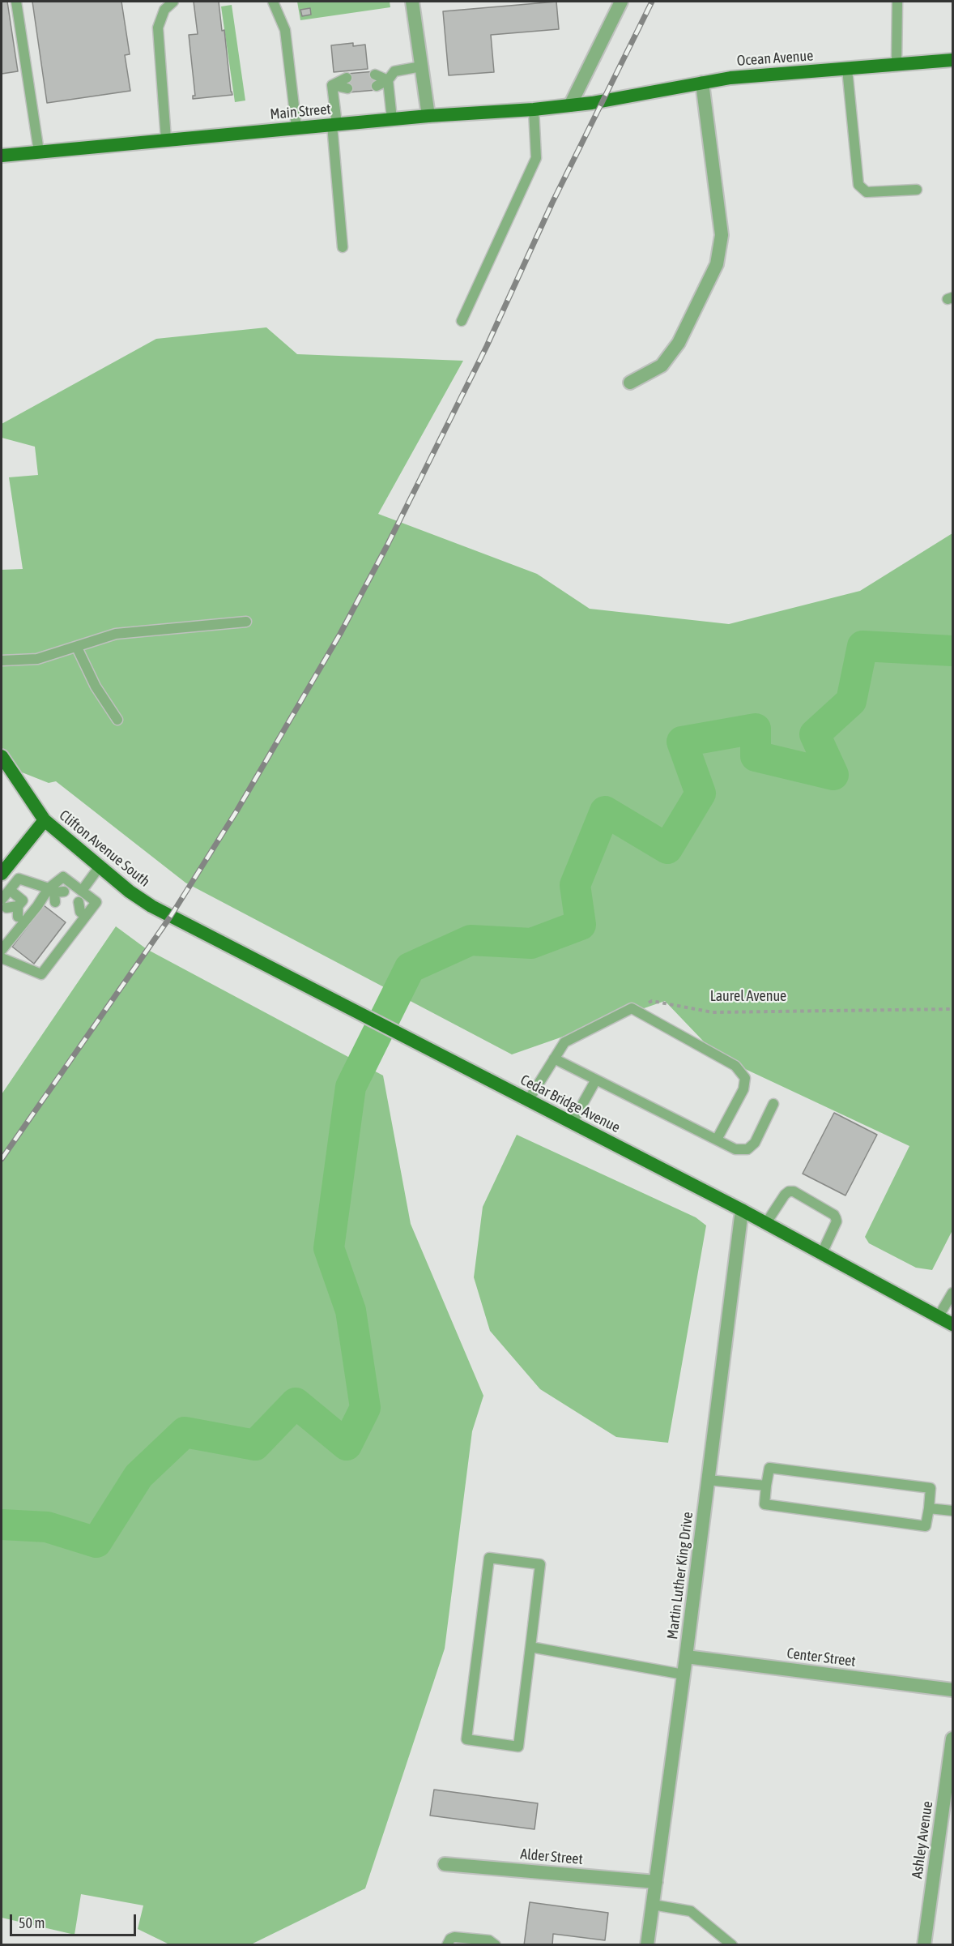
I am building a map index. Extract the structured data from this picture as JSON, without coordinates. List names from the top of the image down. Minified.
{"streets":{"main road":["Ocean Avenue","Main Street","Clifton Avenue South","Cedar Bridge Avenue"],"street":["Martin Luther King Drive","Center Street","Ashley Avenue","Alder Street"],"path":["Laurel Avenue"]},"crossings":[["Ocean Avenue","Main Street"],["Clifton Avenue South","Cedar Bridge Avenue"],["Cedar Bridge Avenue","Martin Luther King Drive"],["Martin Luther King Drive","Center Street"],["Martin Luther King Drive","Alder Street"]],"scale_bar":"50 m"}
